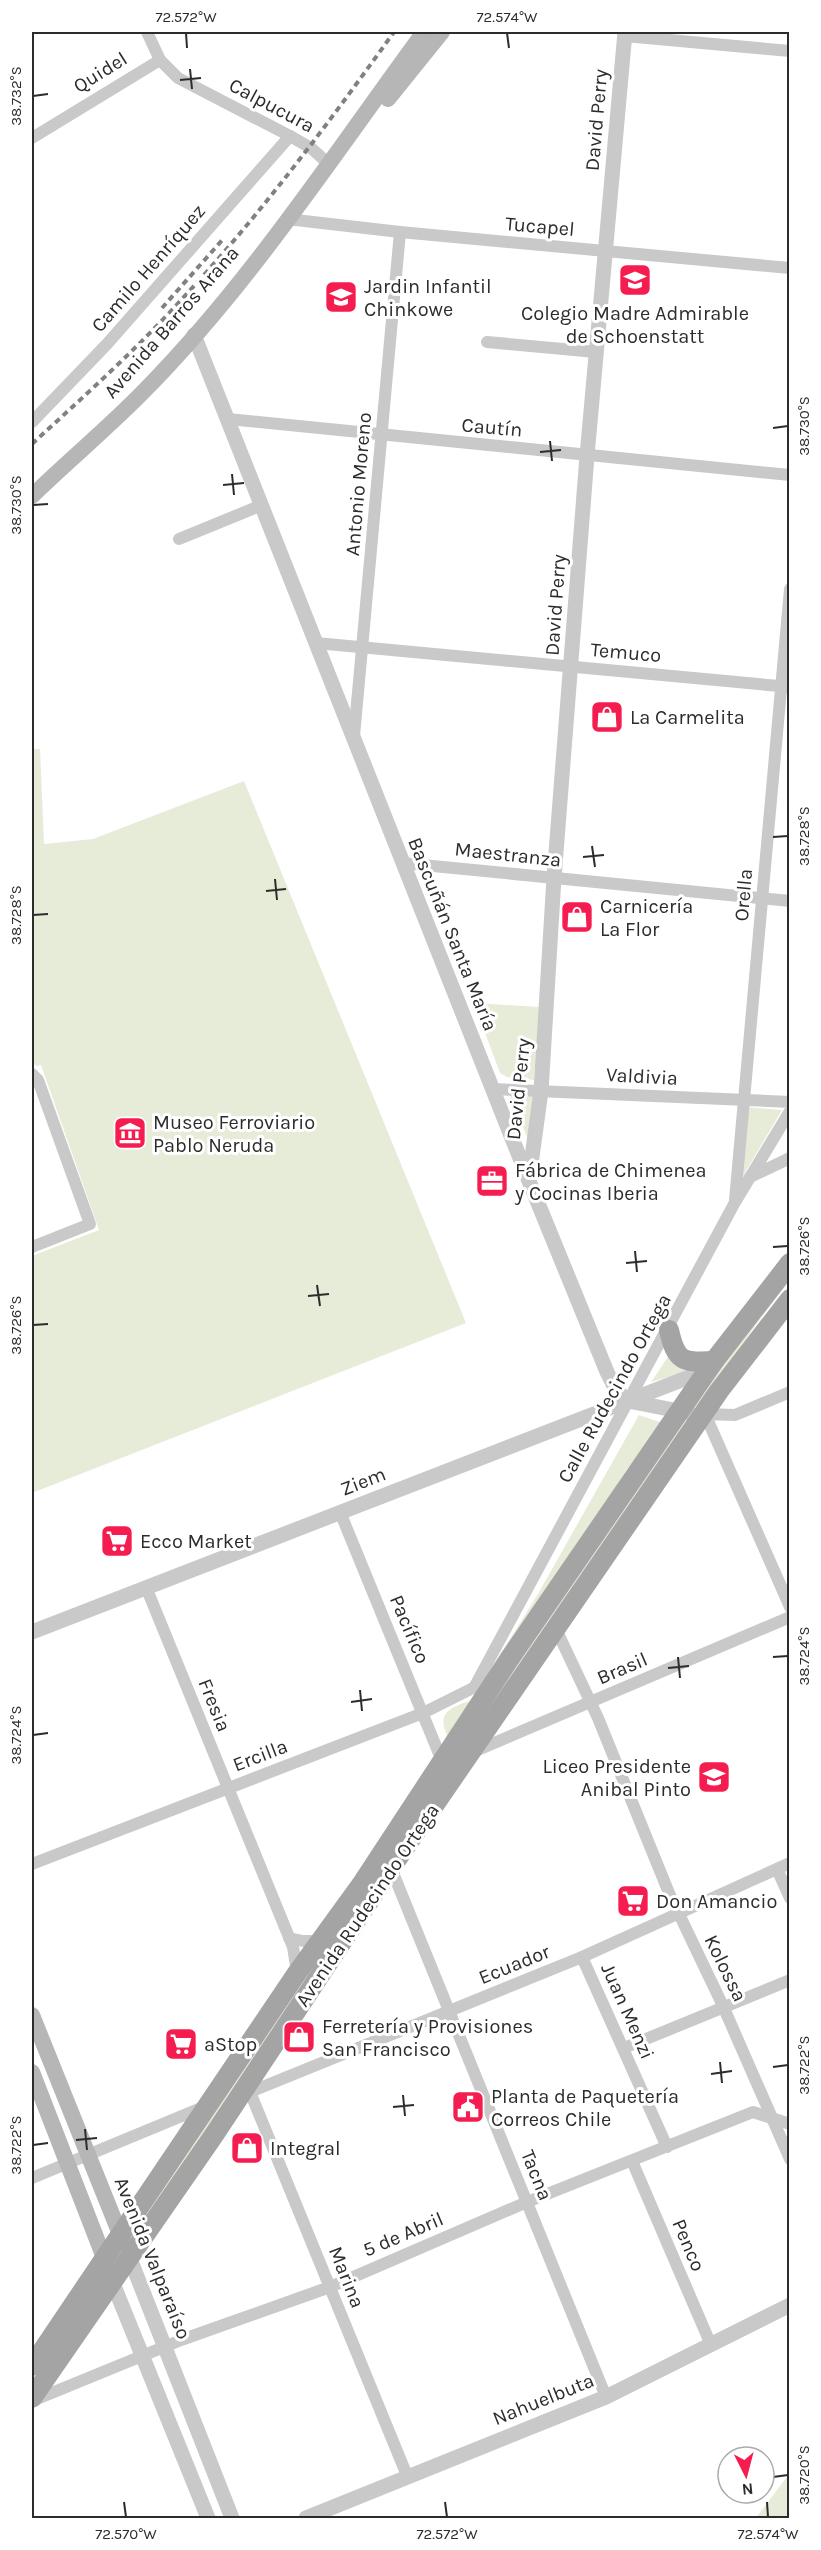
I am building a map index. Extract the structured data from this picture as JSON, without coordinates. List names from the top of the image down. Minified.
{"streets":{"main road":["Avenida Barros Arana","Avenida Rudecindo Ortega","Avenida Valparaíso"],"street":["Quidel","Calpucura","David Perry","Tucapel","Camilo Henríquez","Cautín","Antonio Moreno","Temuco","Maestranza","Orella","Bascuñán Santa María","Valdivia","Calle Rudecindo Ortega","Ziem","Pacífico","Brasil","Fresia","Ercilla","Ecuador","Kolossa","Juan Menzi","Tacna","5 de Abril","Penco","Marina","Nahuelbuta"]},"crossings":[["Quidel","Calpucura"],["Calpucura","Camilo Henríquez"],["Calpucura","Avenida Barros Arana"],["David Perry","Tucapel"],["David Perry","Cautín"],["David Perry","Temuco"],["David Perry","Maestranza"],["David Perry","Bascuñán Santa María"],["David Perry","Valdivia"],["Tucapel","Avenida Barros Arana"],["Tucapel","Antonio Moreno"],["Avenida Barros Arana","Bascuñán Santa María"],["Cautín","Antonio Moreno"],["Cautín","Bascuñán Santa María"],["Antonio Moreno","Temuco"],["Antonio Moreno","Bascuñán Santa María"],["Temuco","Orella"],["Temuco","Bascuñán Santa María"],["Maestranza","Orella"],["Maestranza","Bascuñán Santa María"],["Orella","Valdivia"],["Orella","Calle Rudecindo Ortega"],["Bascuñán Santa María","Valdivia"],["Bascuñán Santa María","Calle Rudecindo Ortega"],["Bascuñán Santa María","Ziem"],["Calle Rudecindo Ortega","Ziem"],["Calle Rudecindo Ortega","Ercilla"],["Ziem","Pacífico"],["Ziem","Fresia"],["Ziem","Avenida Rudecindo Ortega"],["Pacífico","Ercilla"],["Pacífico","Avenida Rudecindo Ortega"],["Brasil","Avenida Rudecindo Ortega"],["Brasil","Kolossa"],["Fresia","Ercilla"],["Fresia","Avenida Rudecindo Ortega"],["Ercilla","Avenida Rudecindo Ortega"],["Avenida Rudecindo Ortega","Ecuador"],["Avenida Rudecindo Ortega","Kolossa"],["Avenida Rudecindo Ortega","Tacna"],["Avenida Rudecindo Ortega","5 de Abril"],["Avenida Rudecindo Ortega","Avenida Valparaíso"],["Avenida Rudecindo Ortega","Marina"],["Ecuador","Kolossa"],["Ecuador","Juan Menzi"],["Ecuador","Tacna"],["Ecuador","Marina"],["Kolossa","5 de Abril"],["Juan Menzi","5 de Abril"],["Tacna","5 de Abril"],["Tacna","Nahuelbuta"],["5 de Abril","Penco"],["5 de Abril","Avenida Valparaíso"],["5 de Abril","Marina"],["Penco","Nahuelbuta"],["Marina","Nahuelbuta"]],"places":{"school or university":["Colegio Madre Admirable de Schoenstatt","Jardin Infantil Chinkowe","Liceo Presidente Anibal Pinto"],"shop":["La Carmelita","Carnicería La Flor","Ferretería y Provisiones San Francisco","Integral"],"museum":["Museo Ferroviario Pablo Neruda"],"office":["Fábrica de Chimenea y Cocinas Iberia"],"supermarket":["Ecco Market","Don Amancio","aStop"],"public building":["Planta de Paquetería Correos Chile"]},"north":"bottom","coordinates":["72.572°W","72.574°W","38.732°S","38.730°S","38.728°S","38.726°S","38.724°S","38.722°S","38.720°S","72.570°W"]}
